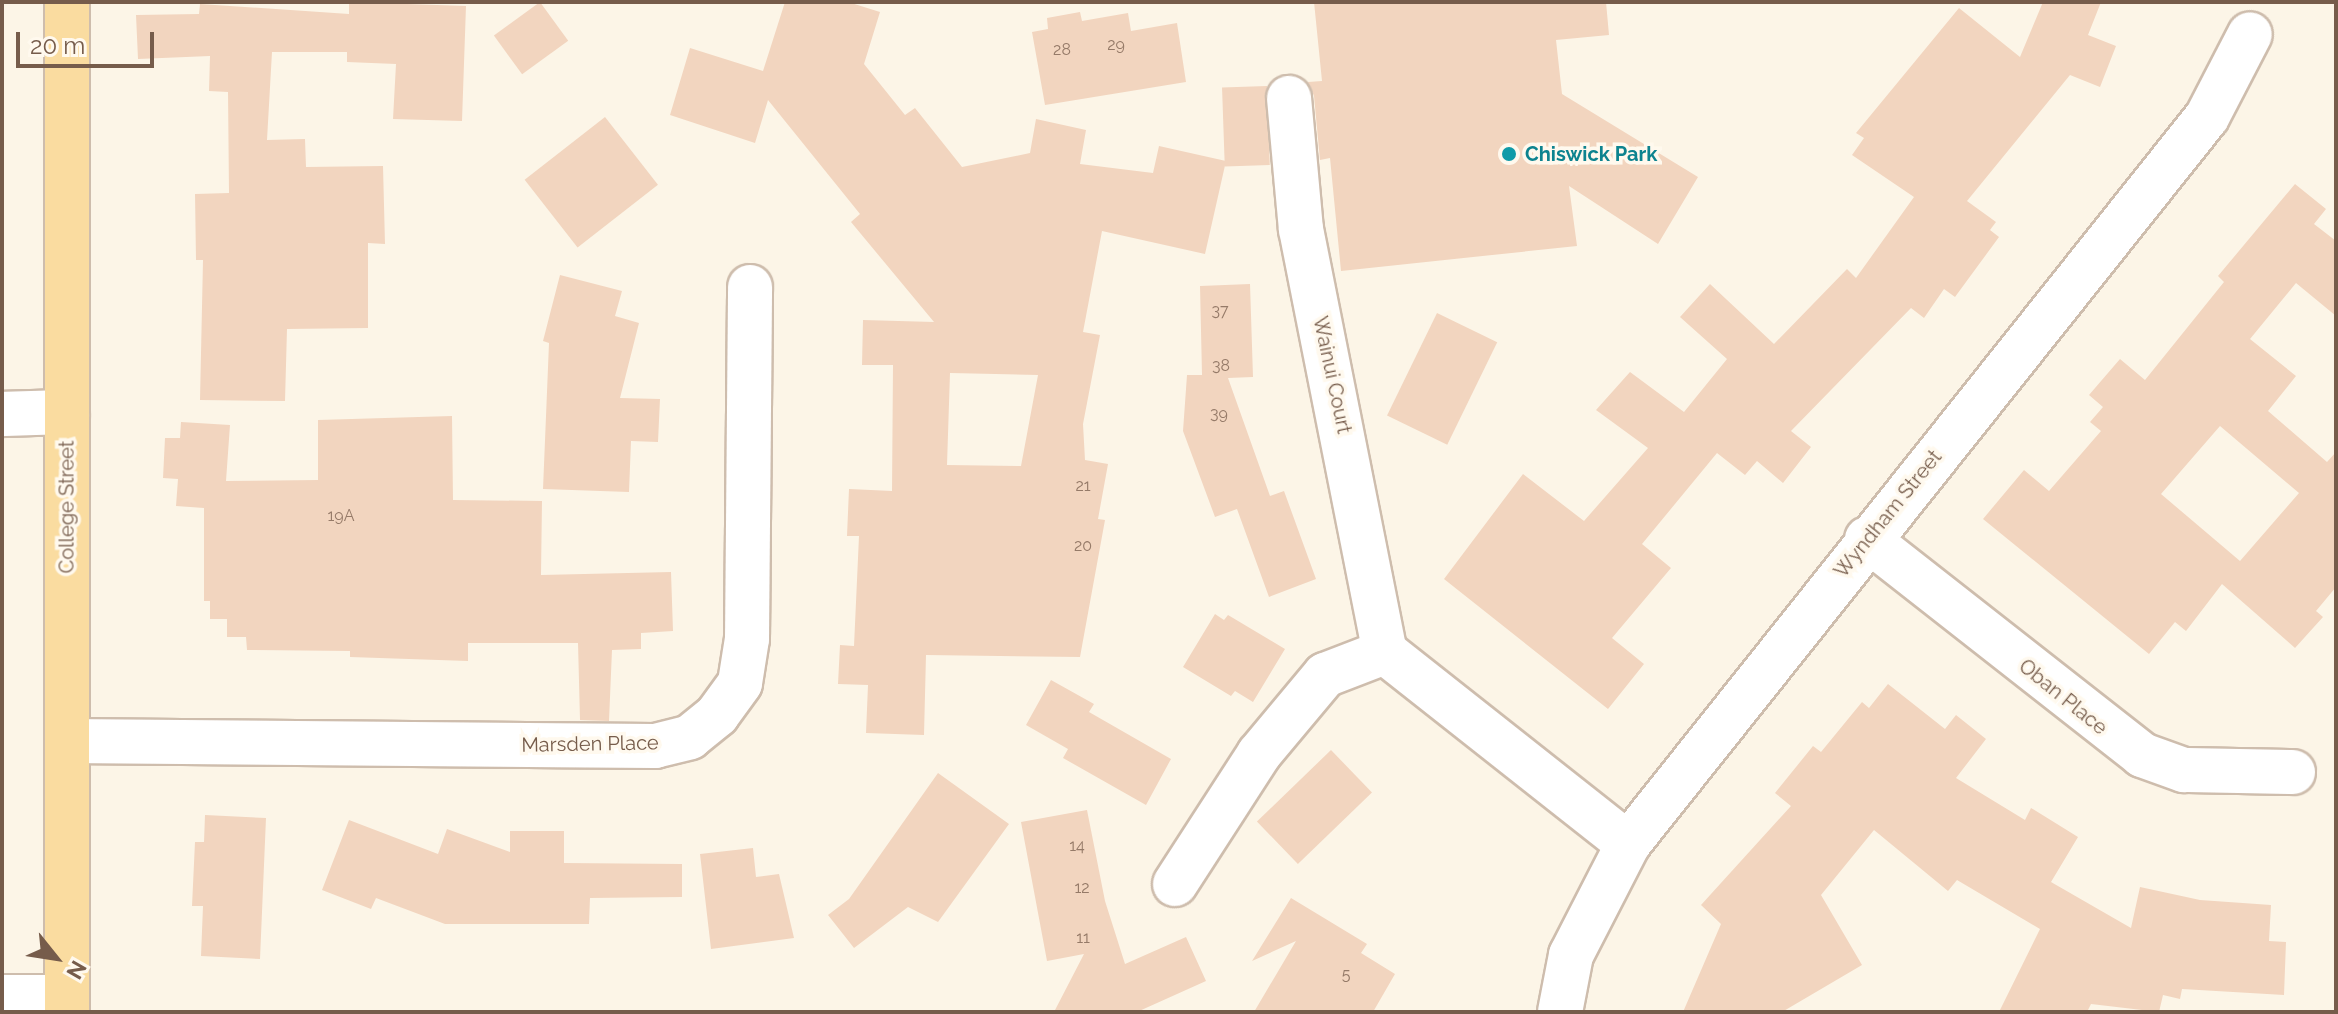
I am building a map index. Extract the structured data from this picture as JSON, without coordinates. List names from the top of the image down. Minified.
{"streets":{"main road":["College Street"],"street":["Wainui Court","Wyndham Street","Oban Place","Marsden Place"]},"crossings":[["College Street","Marsden Place"],["Wyndham Street","Oban Place"]],"places":["Chiswick Park"],"house_numbers":["29","28","37","38","39","21","19A","20","14","12","11","5"],"scale_bar":"20 m","north":"bottom right"}
